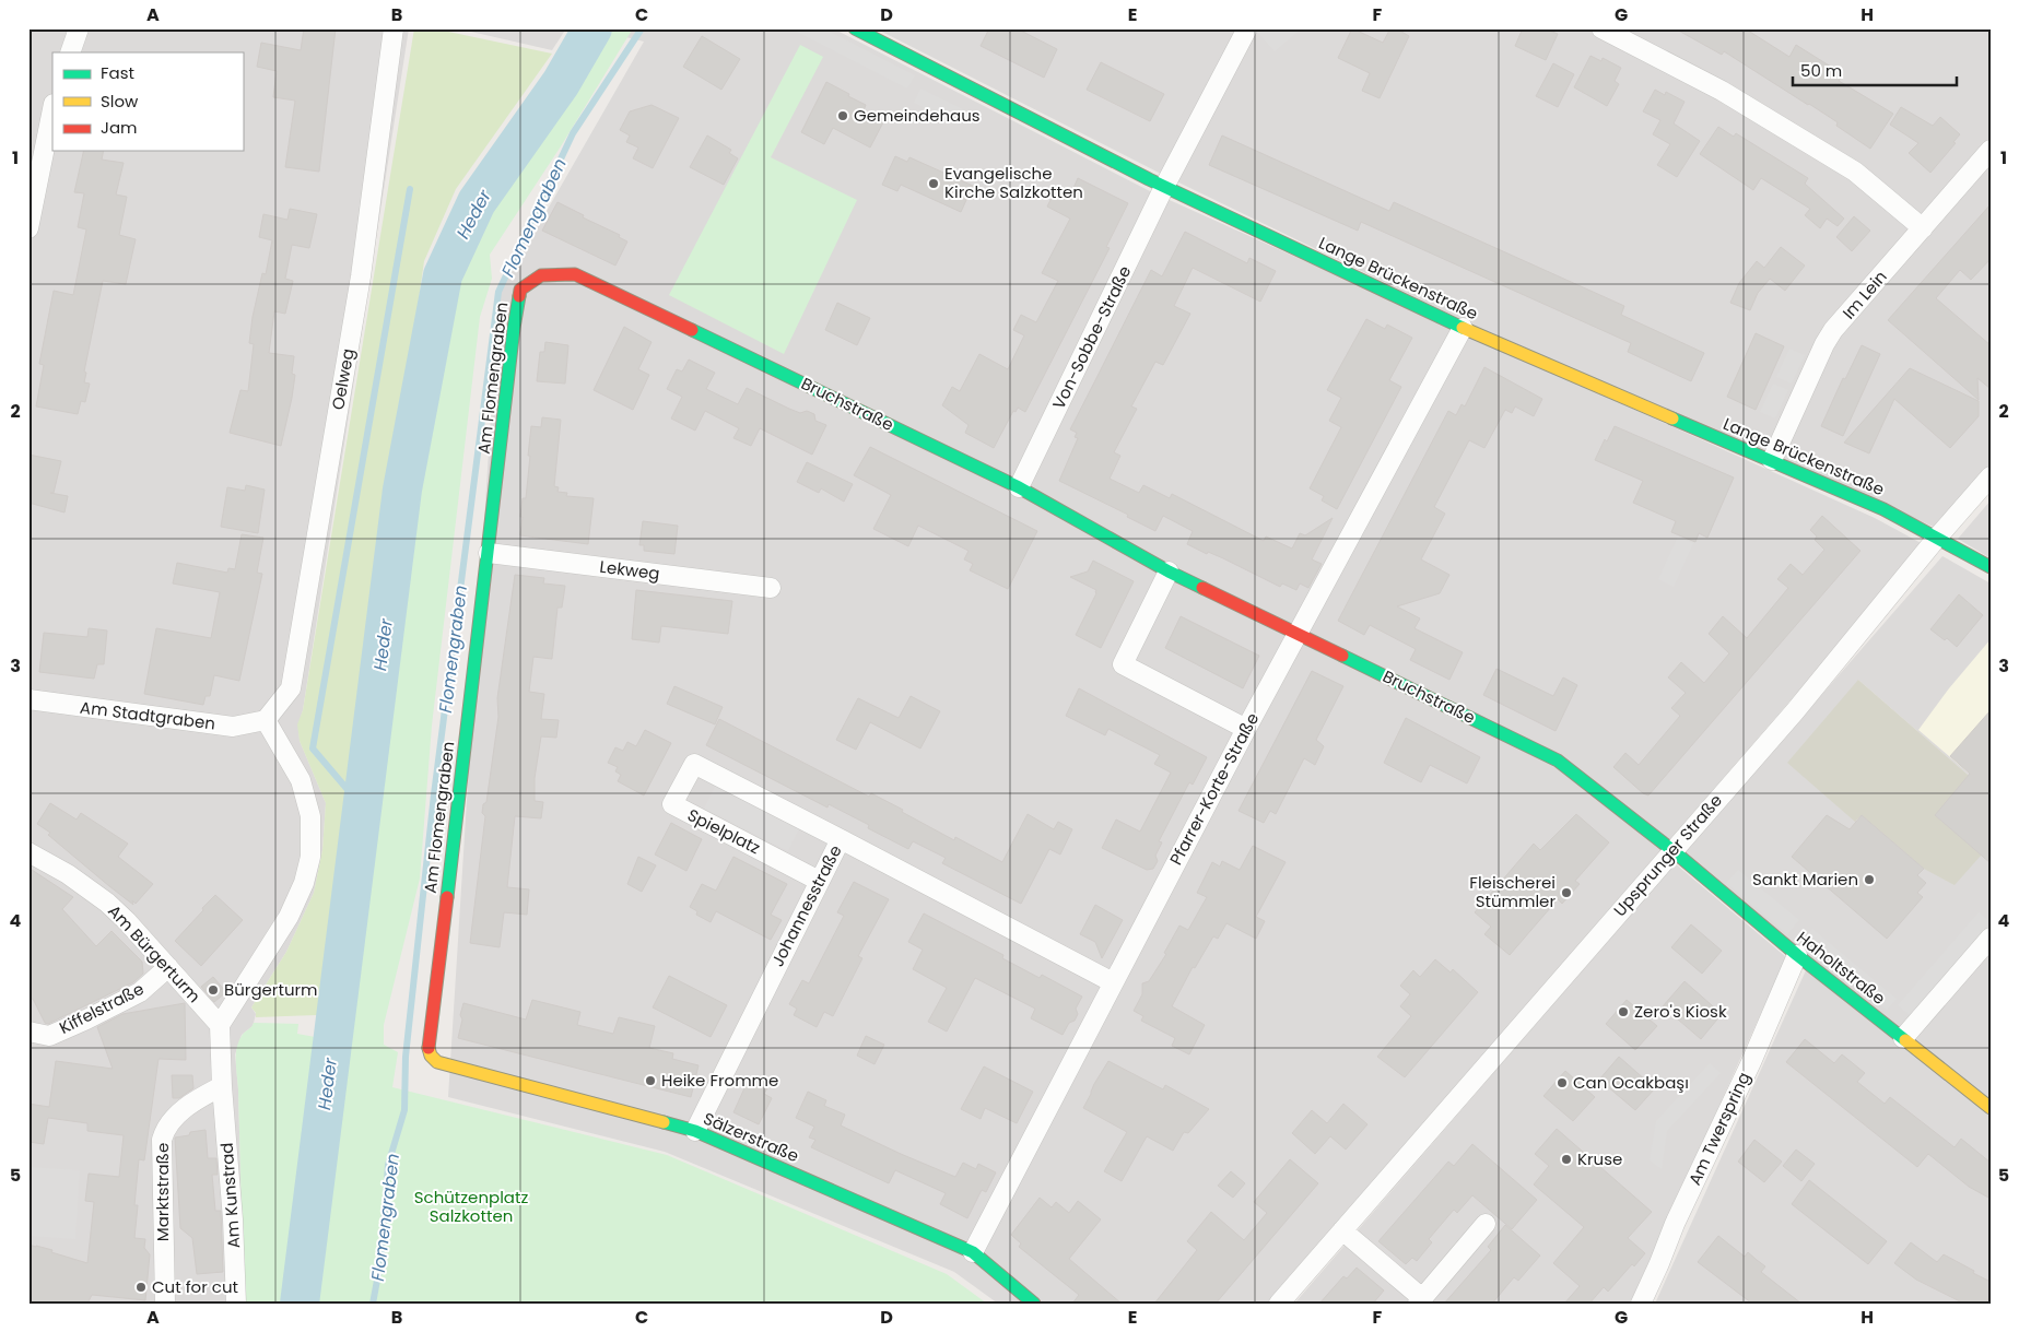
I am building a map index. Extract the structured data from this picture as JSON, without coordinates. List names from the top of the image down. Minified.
{"streets":{"street":["Lange Brückenstraße","Im Lein","Von-Sobbe-Straße","Am Flomengraben","Oelweg","Bruchstraße","Lekweg","Am Stadtgraben","Pfarrer-Korte-Straße","Spielplatz","Upsprunger Straße","Johannesstraße","Am Bürgerturm","Haholtstraße","Kiffelstraße","Am Twerspring","Sälzerstraße","Marktstraße","Am Kunstrad"]},"crossings":[["Lange Brückenstraße","Im Lein"],["Lange Brückenstraße","Von-Sobbe-Straße"],["Lange Brückenstraße","Pfarrer-Korte-Straße"],["Lange Brückenstraße","Upsprunger Straße"],["Von-Sobbe-Straße","Bruchstraße"],["Am Flomengraben","Bruchstraße"],["Am Flomengraben","Lekweg"],["Am Flomengraben","Sälzerstraße"],["Oelweg","Am Stadtgraben"],["Bruchstraße","Pfarrer-Korte-Straße"],["Bruchstraße","Upsprunger Straße"],["Bruchstraße","Haholtstraße"],["Pfarrer-Korte-Straße","Johannesstraße"],["Pfarrer-Korte-Straße","Sälzerstraße"],["Spielplatz","Johannesstraße"],["Upsprunger Straße","Haholtstraße"],["Johannesstraße","Sälzerstraße"],["Am Bürgerturm","Kiffelstraße"],["Haholtstraße","Am Twerspring"],["Marktstraße","Am Kunstrad"]],"water":["Heder","Flomengraben"],"parks":["Schützenplatz Salzkotten"],"places":["Gemeindehaus","Evangelische Kirche Salzkotten","Sankt Marien","Fleischerei Stümmler","Bürgerturm","Zero's Kiosk","Heike Fromme","Can Ocakbaşı","Kruse","Cut for cut"],"legend":["Fast","Slow","Jam"],"scale_bar":"50 m","grid":{"columns":["A","B","C","D","E","F","G","H"],"rows":["1","2","3","4","5"]}}
